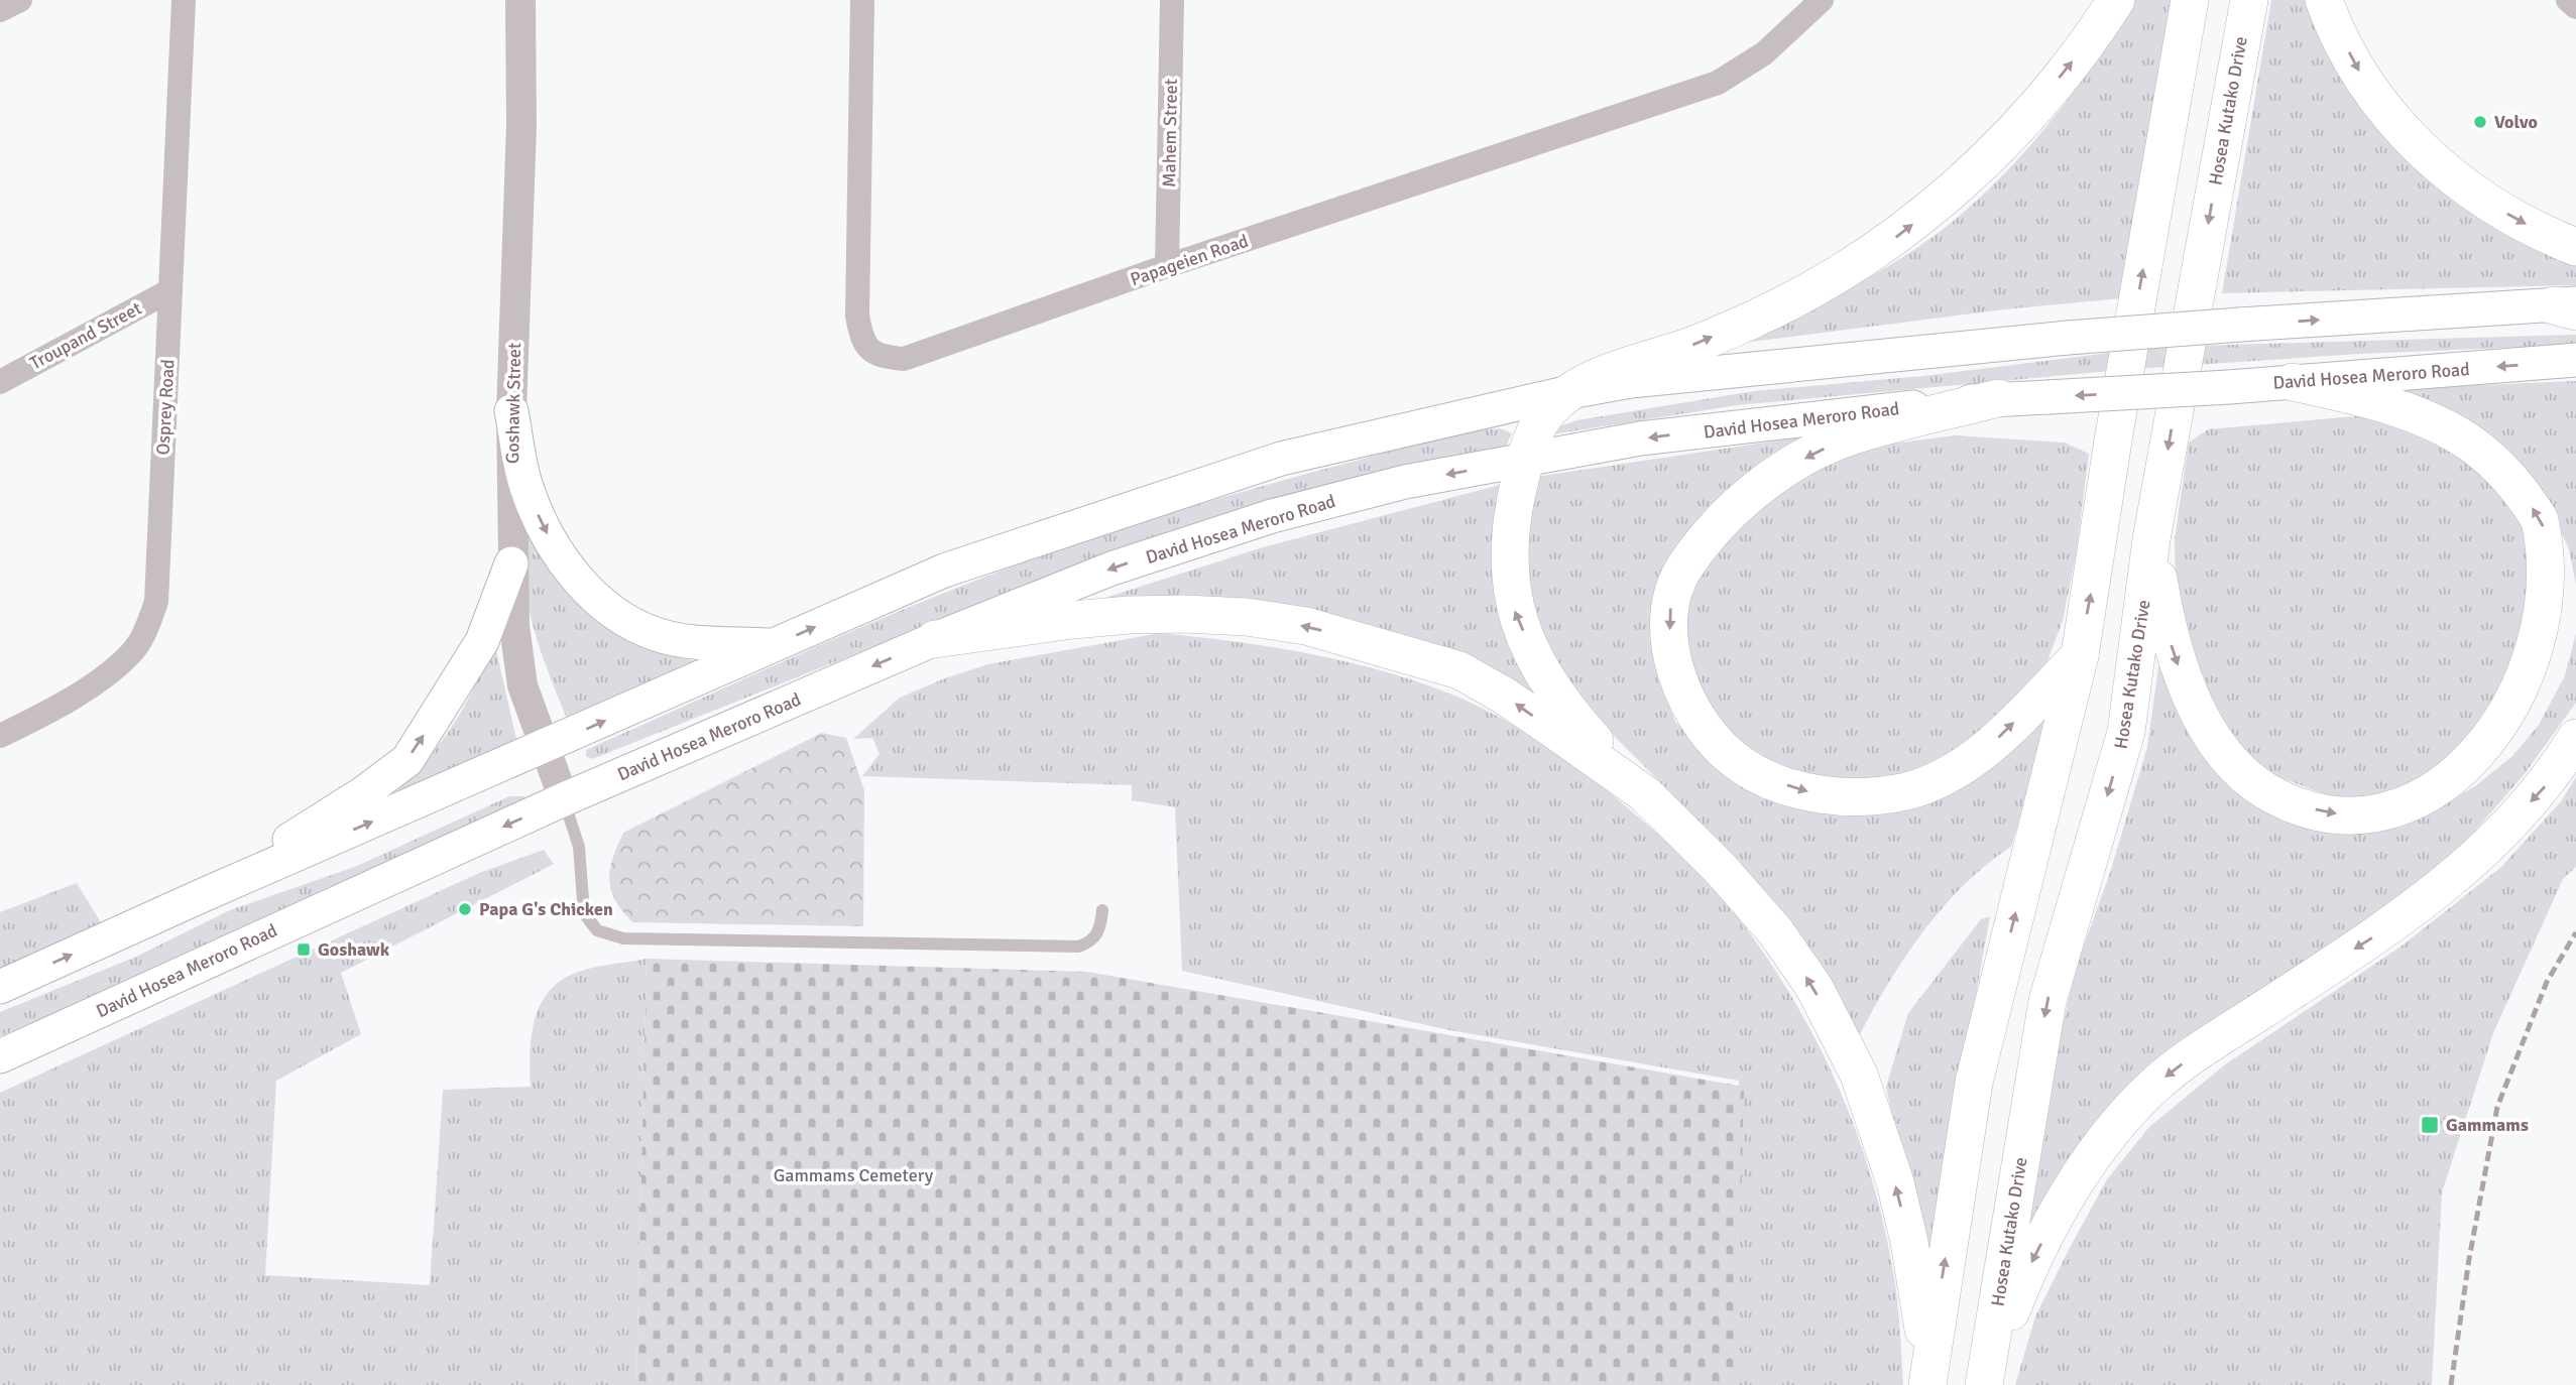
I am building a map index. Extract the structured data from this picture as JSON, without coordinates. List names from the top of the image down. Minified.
{"streets":{"main road":["Hosea Kutako Drive","David Hosea Meroro Road"],"street":["Mahem Street","Papageien Road","Troupand Street","Goshawk Street","Osprey Road"]},"crossings":[["Mahem Street","Papageien Road"],["Troupand Street","Osprey Road"],["David Hosea Meroro Road","Goshawk Street"]],"parks":["Gammams Cemetery"],"places":{"other":["Volvo","Papa G's Chicken"],"transit":["Goshawk","Gammams"]}}
